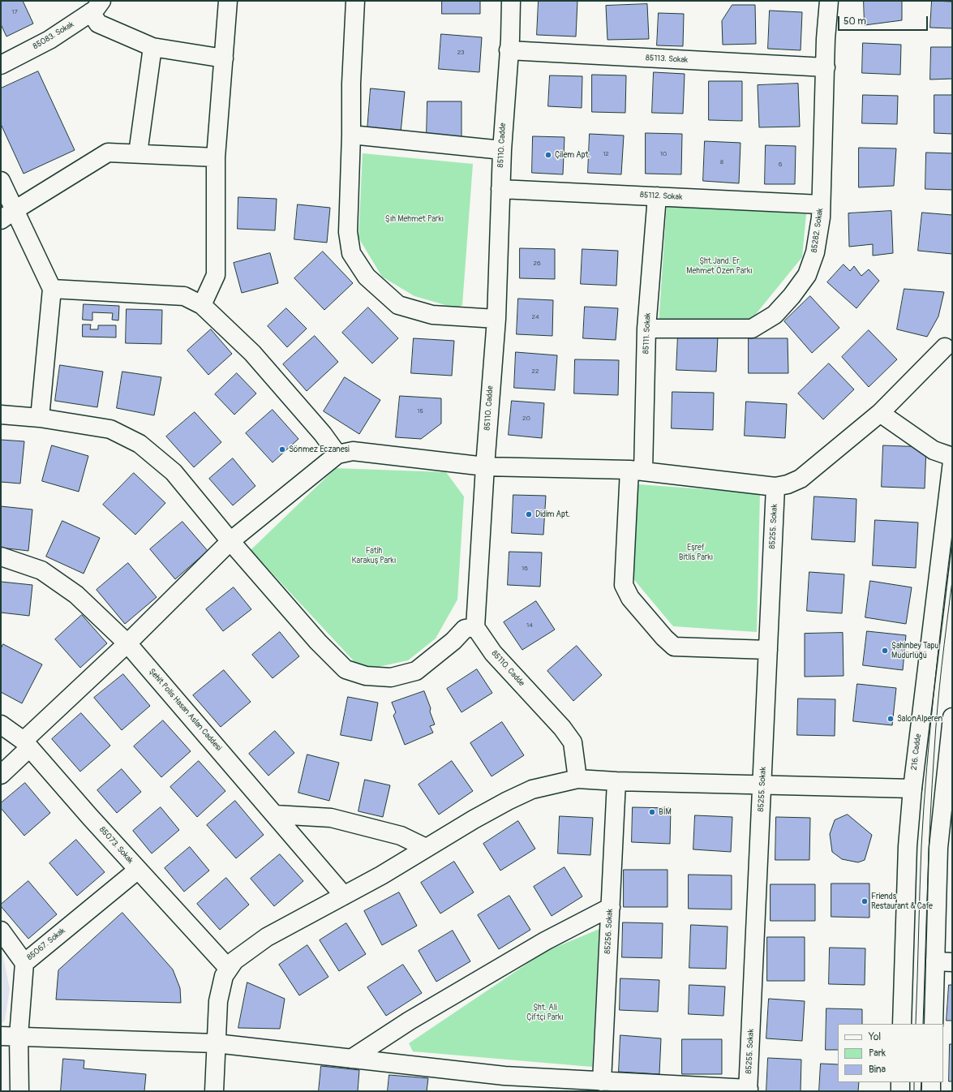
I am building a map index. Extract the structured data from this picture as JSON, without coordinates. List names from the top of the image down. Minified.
{"streets":{"street":["85083. Sokak","85113. Sokak","85110. Cadde","85112. Sokak","85282. Sokak","85111. Sokak","85255. Sokak","Şehit Polis Hasan Aslan Caddesi","216. Cadde","85073. Sokak","85256. Sokak","85067. Sokak"]},"crossings":[["85113. Sokak","85110. Cadde"],["85113. Sokak","85282. Sokak"],["85110. Cadde","85112. Sokak"],["85112. Sokak","85282. Sokak"],["85112. Sokak","85111. Sokak"],["85282. Sokak","85111. Sokak"],["85111. Sokak","85255. Sokak"],["85073. Sokak","85067. Sokak"]],"parks":["Şıh Mehmet Parkı","Şht.Jand. Er Mehmet Özen Parkı","Eşref Bitlis Parkı","Fatih Karakuş Parkı","Şht. Ali Çiftçi Parkı"],"places":["Çilem Apt.","Sönmez Eczanesi","Didim Apt.","Şahinbey Tapu Müdürlüğü","SalonAlperen","BİM","Friends Restaurant & Cafe"],"house_numbers":["17","23","12","10","8","6","26","24","22","15","20","16","14"],"legend":["Yol","Park","Bina"],"scale_bar":"50 m"}
